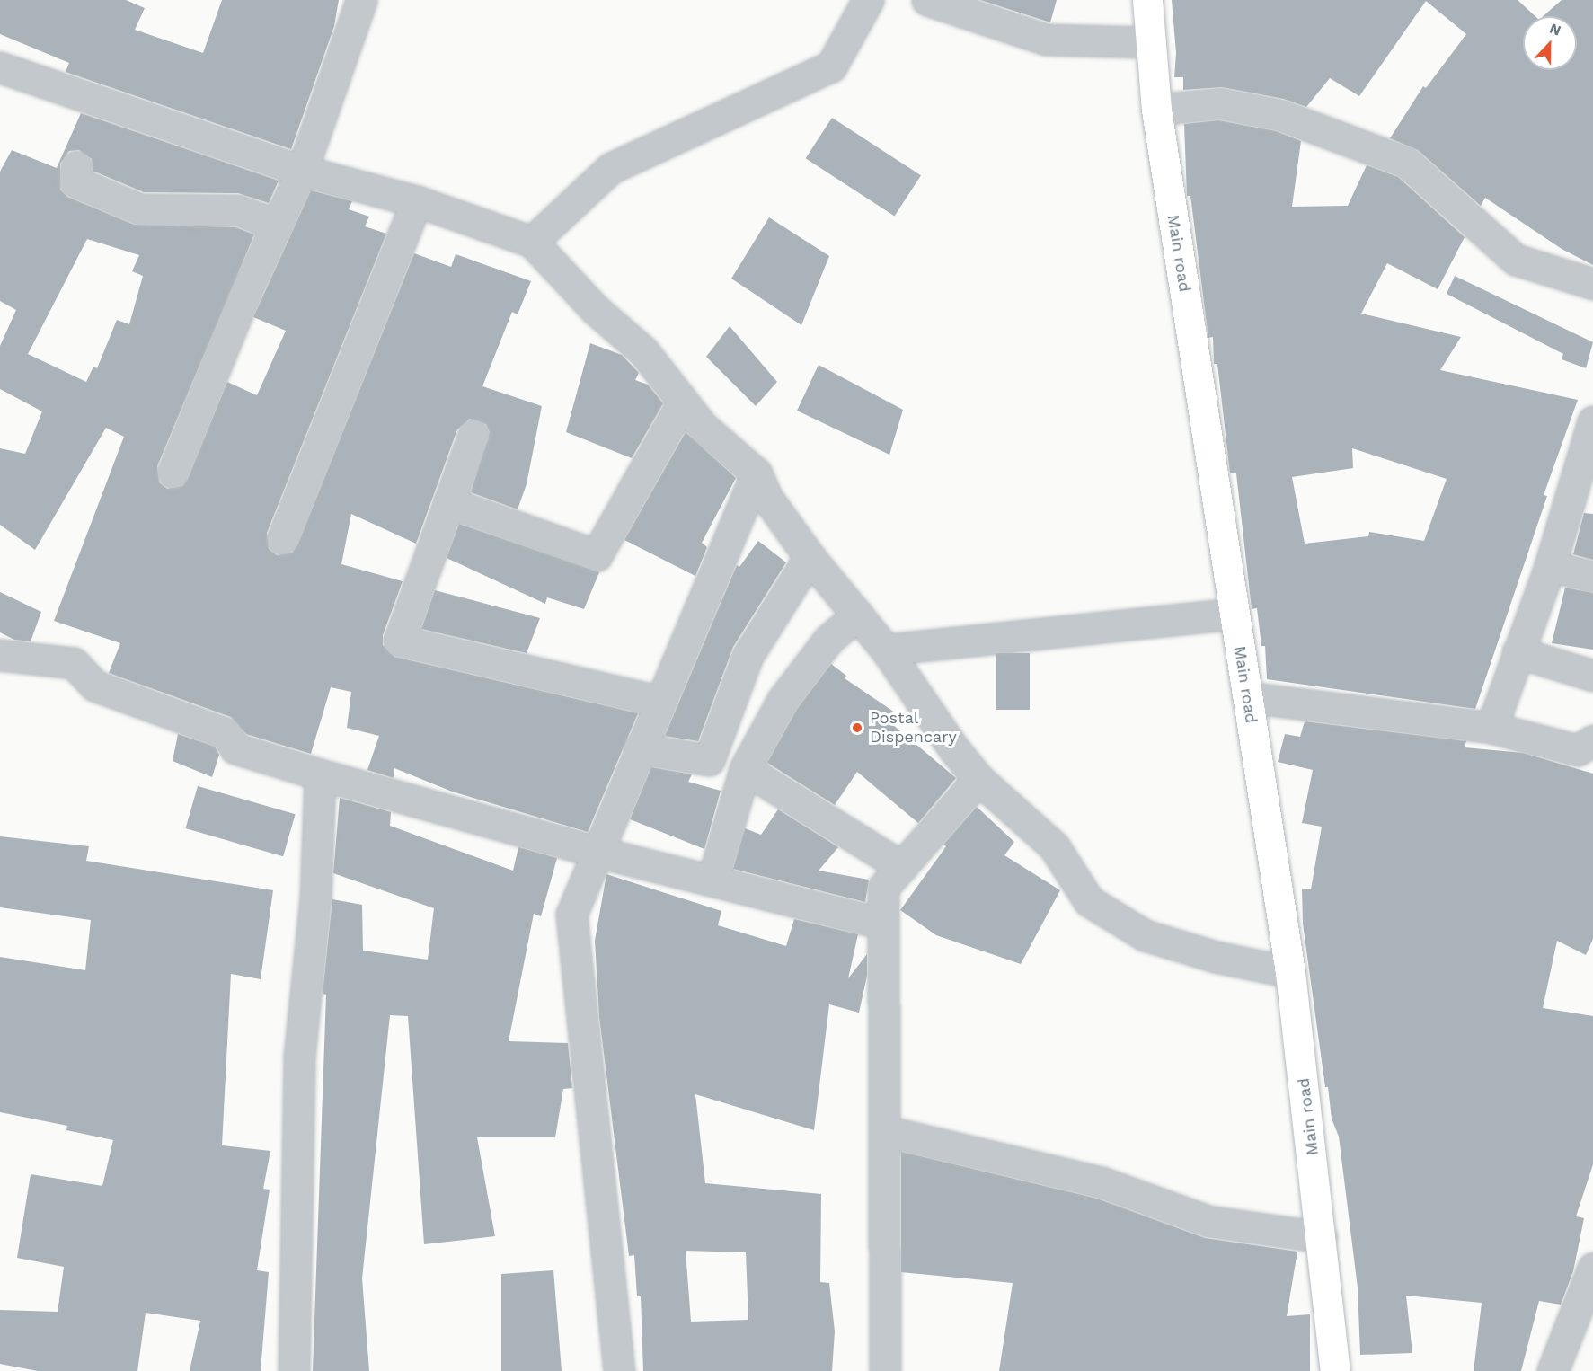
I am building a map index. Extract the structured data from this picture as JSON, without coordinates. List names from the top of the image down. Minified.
{"streets":{"street":["Main road"]},"places":["Postal Dispencary"],"north":"top"}
